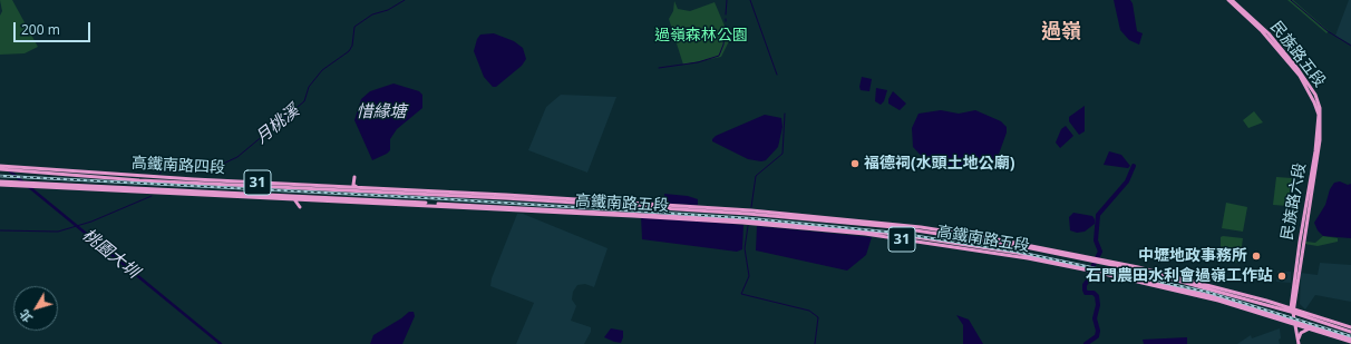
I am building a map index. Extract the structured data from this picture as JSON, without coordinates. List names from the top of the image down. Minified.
{"streets":{"main road":["民族路五段","高鐵南路四段","31","民族路六段","高鐵南路五段"]},"crossings":[["民族路五段","民族路六段"],["高鐵南路四段","高鐵南路五段"],["31","民族路六段"],["31","高鐵南路五段"],["民族路六段","高鐵南路五段"]],"districts":["過嶺"],"water":["惜緣塘","月桃溪","桃園大圳"],"parks":["過嶺森林公園"],"places":["福德祠(水頭土地公廟)","中壢地政事務所","石門農田水利會過嶺工作站"],"scale_bar":"200 m","north":"bottom left"}
